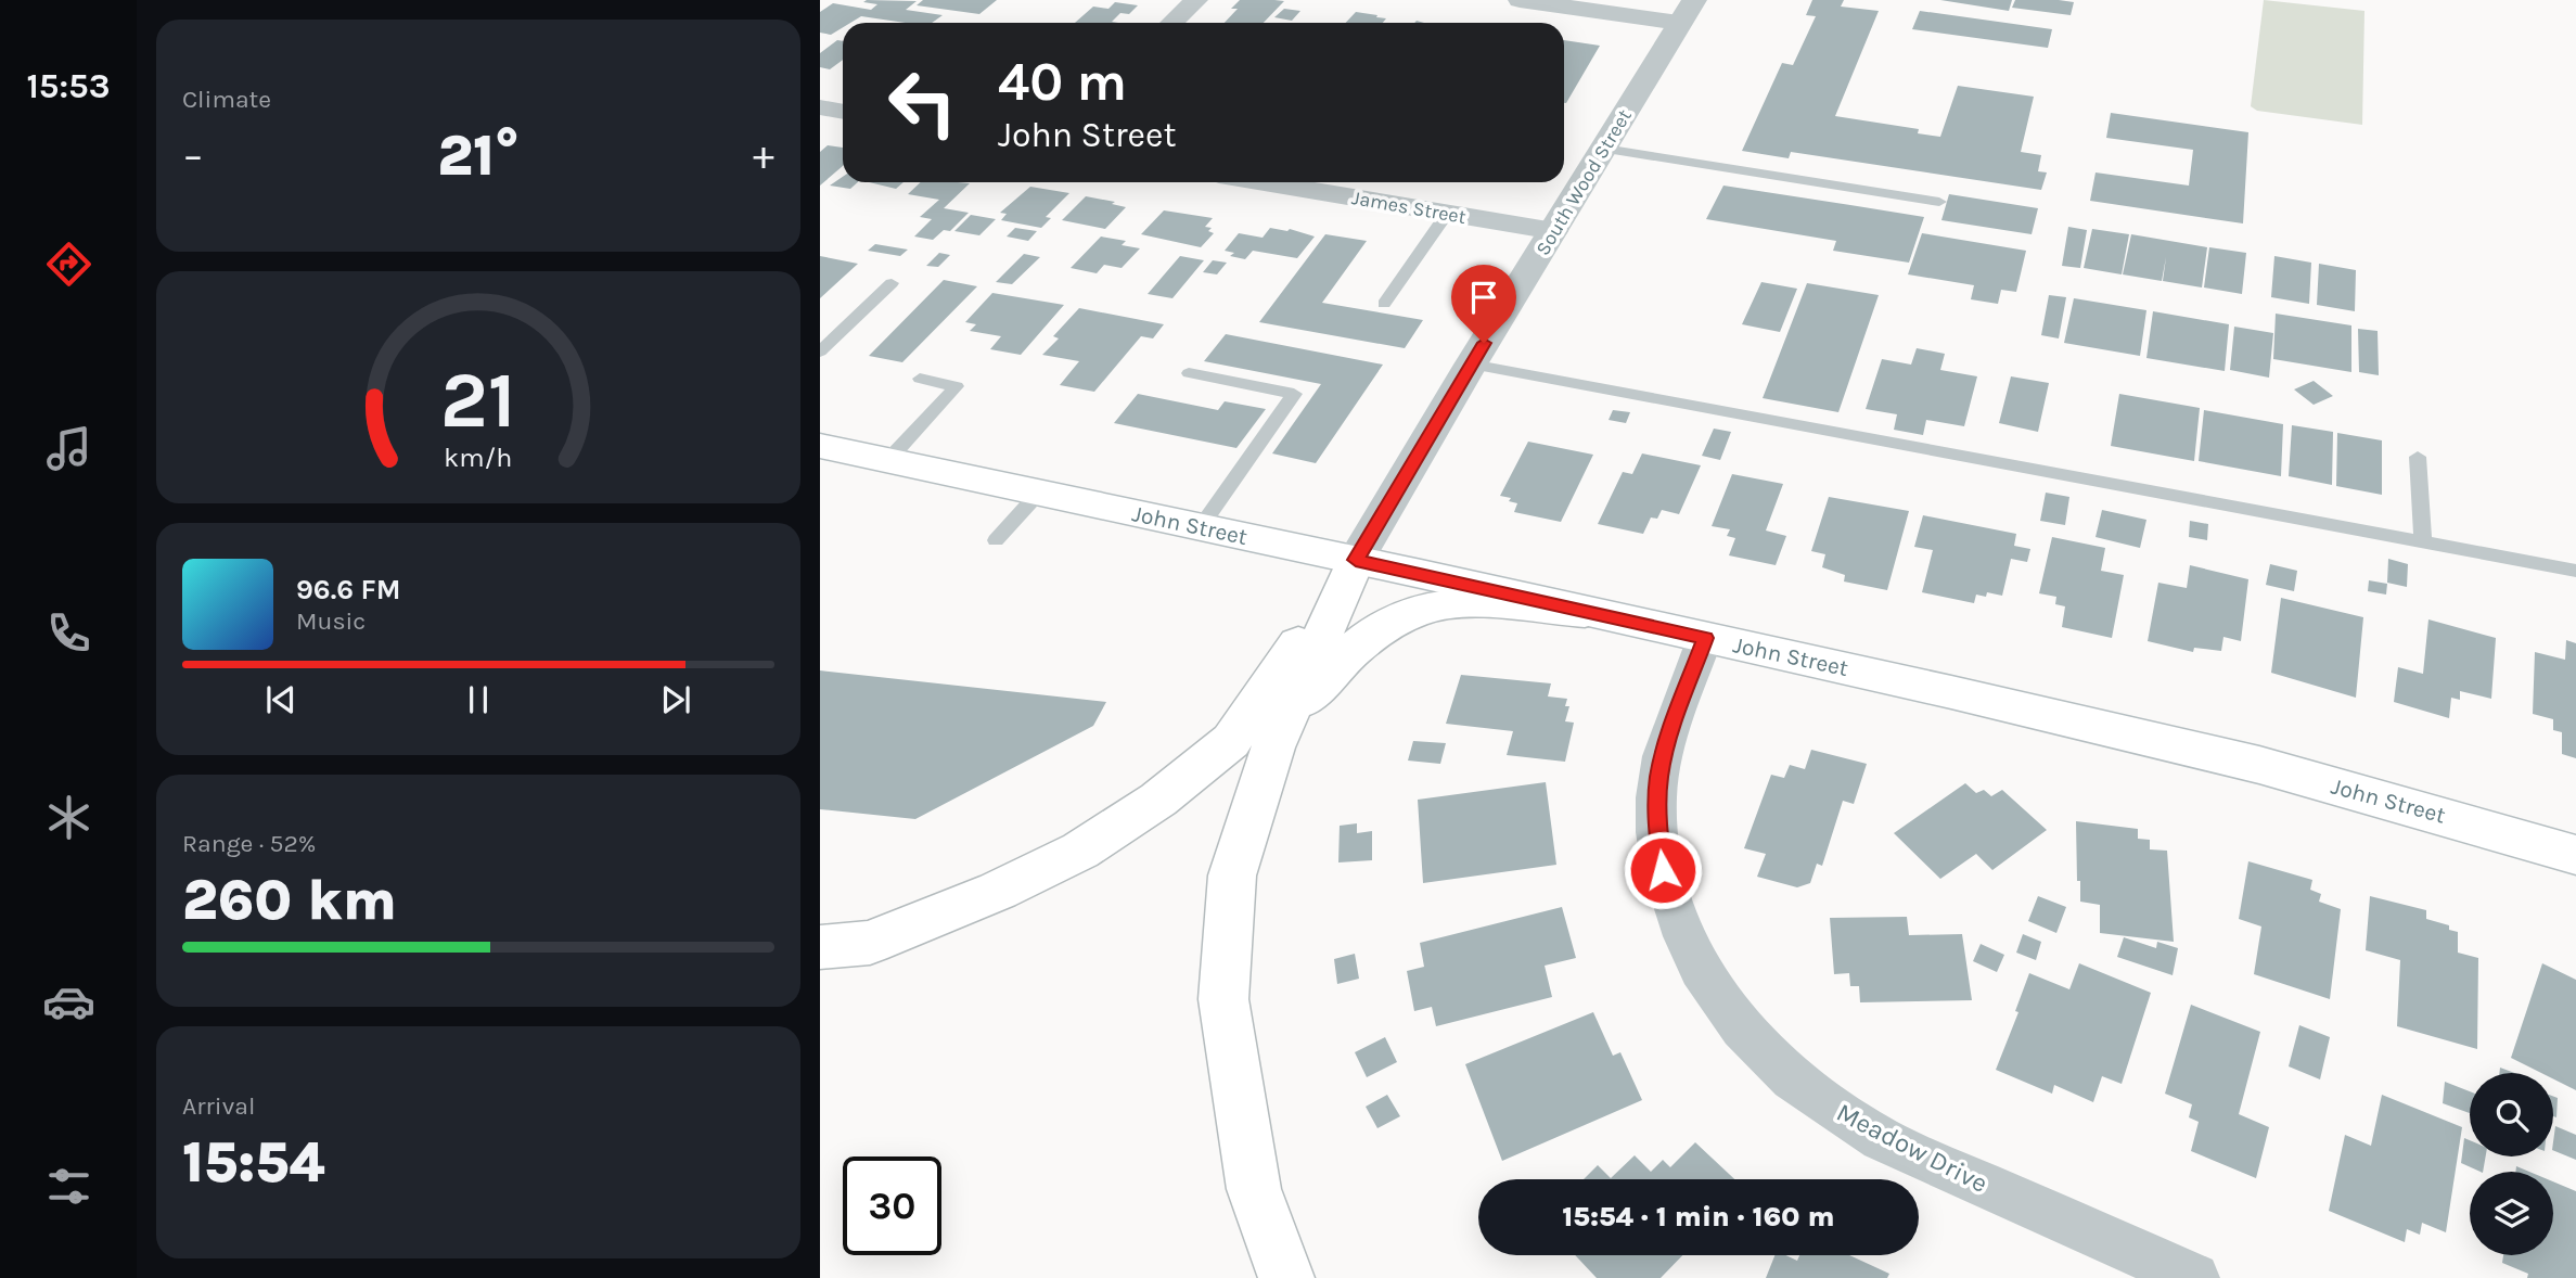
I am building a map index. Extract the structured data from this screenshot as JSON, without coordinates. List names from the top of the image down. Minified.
{"streets":{"main road":["John Street"],"street":["South Wood Street","James Street","Meadow Drive"]},"crossings":[["South Wood Street","James Street"],["South Wood Street","John Street"],["John Street","Meadow Drive"]],"page":{"tabs":"15:53","tile":["Climate",["Range · 52%","260 km"],["Arrival","15:54"]],"turn":["40 m","John Street"],"heat":["−","21°","+"],"song":["96.6 FM","Music"],"limit":"30","trip":"15:54 · 1 min · 160 m","gauge":["21","km/h"]}}
